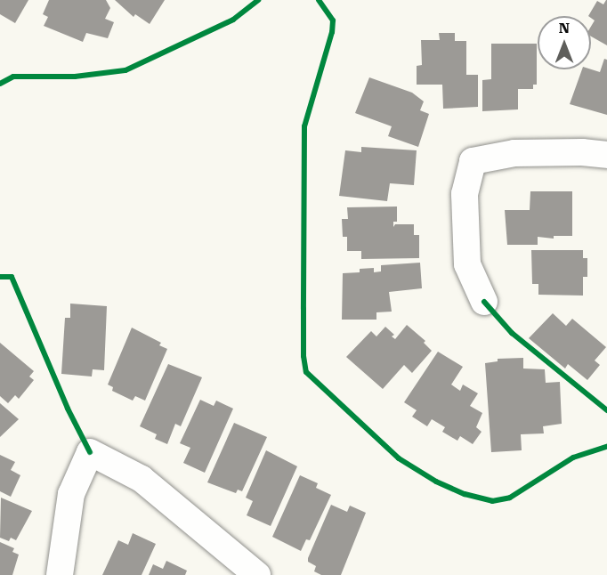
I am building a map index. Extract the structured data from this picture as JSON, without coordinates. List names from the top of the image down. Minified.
{"north":"top"}
